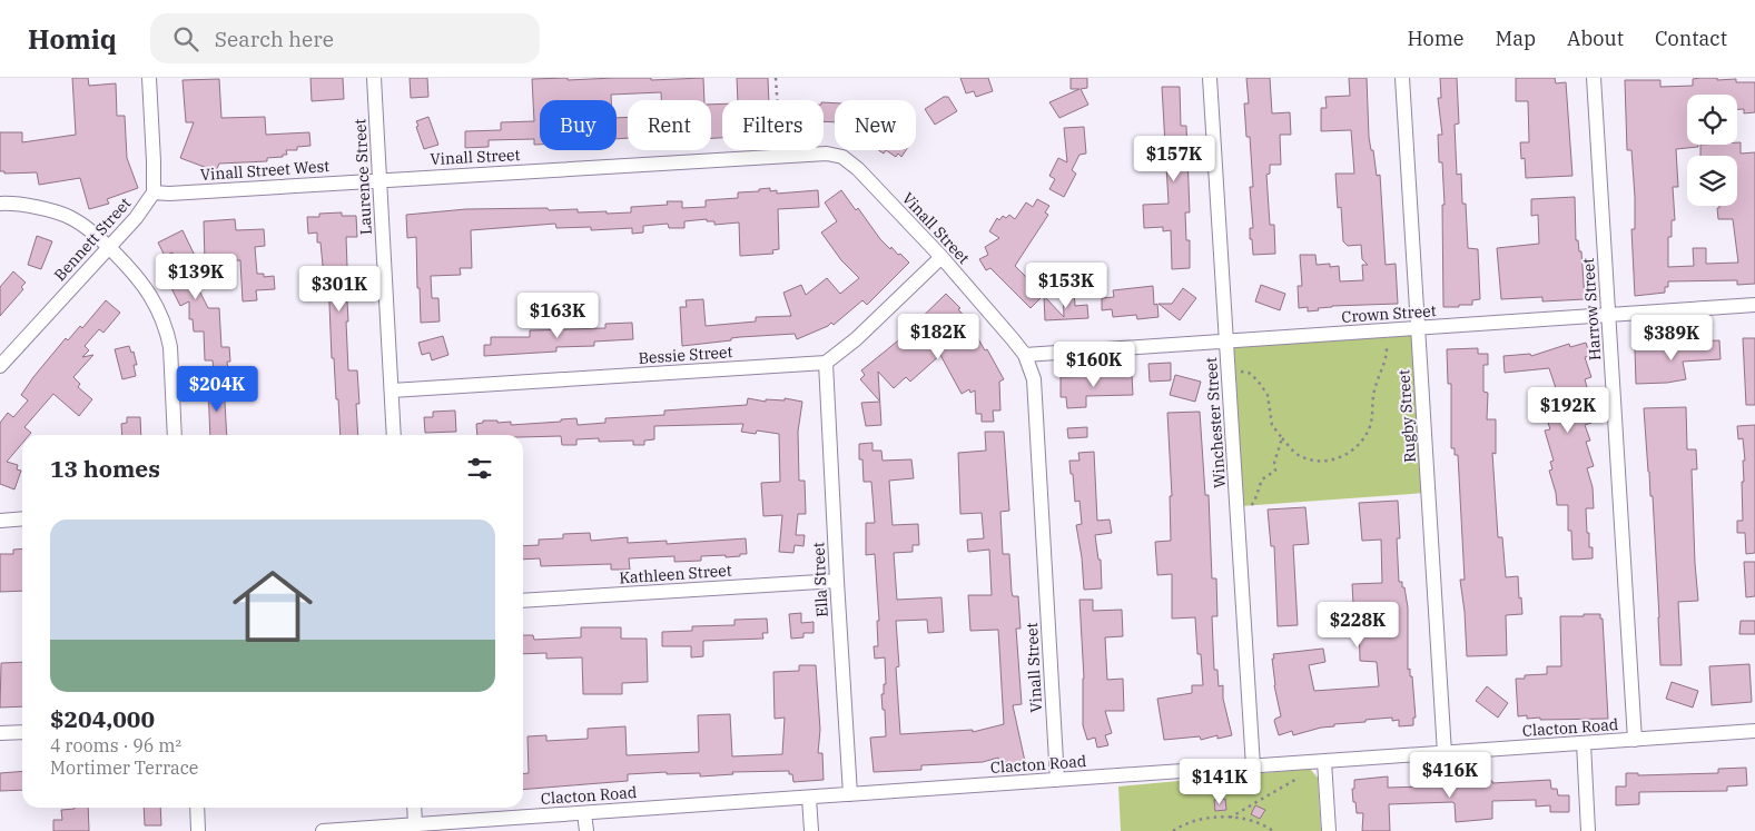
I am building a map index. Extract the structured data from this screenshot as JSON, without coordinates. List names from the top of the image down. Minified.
{"streets":{"street":["Vinall Street","Vinall Street West","Laurence Street","Bennett Street","Harrow Street","Crown Street","Bessie Street","Rugby Street","Winchester Street","Kathleen Street","Ella Street","Clacton Road"]},"crossings":[["Vinall Street","Vinall Street West"],["Vinall Street","Laurence Street"],["Vinall Street","Crown Street"],["Vinall Street","Clacton Road"],["Vinall Street West","Laurence Street"],["Vinall Street West","Bennett Street"],["Laurence Street","Bessie Street"],["Harrow Street","Crown Street"],["Harrow Street","Clacton Road"],["Crown Street","Rugby Street"],["Crown Street","Winchester Street"],["Bessie Street","Ella Street"],["Rugby Street","Clacton Road"],["Winchester Street","Clacton Road"],["Kathleen Street","Ella Street"],["Ella Street","Clacton Road"]],"page":{"header":"Homiq","search":"Search here","nav":["Home","Map","About","Contact"],"chip":["Buy","Rent","Filters","New"],"price":["$157K","$139K","$153K","$301K","$163K","$182K","$389K","$160K","$204K","$192K","$228K","$416K","$141K"],"heading":"13 homes","list":[{"name":"$204,000","note":"4 rooms · 96 m² · Mortimer Terrace"}]}}
